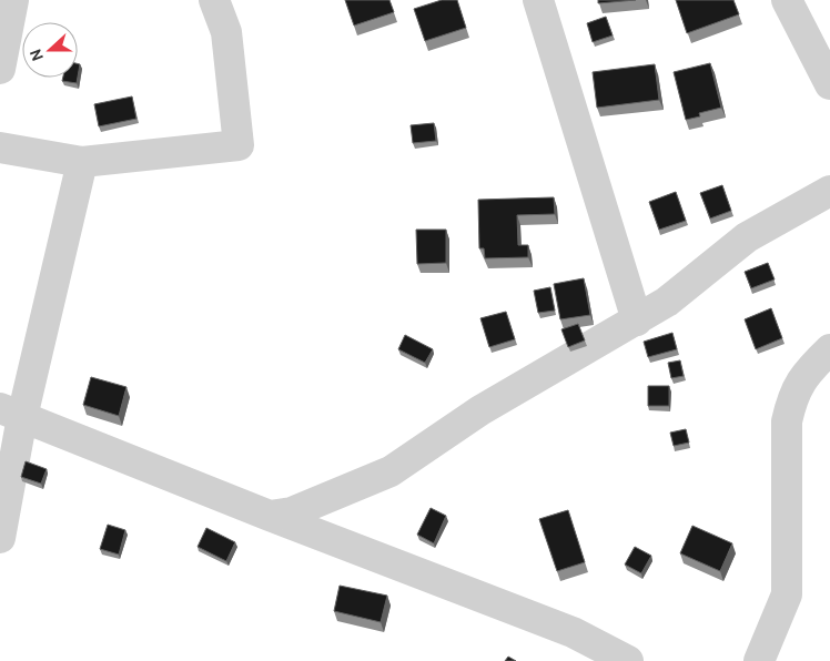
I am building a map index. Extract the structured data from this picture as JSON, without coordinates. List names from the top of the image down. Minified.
{"north":"left"}
